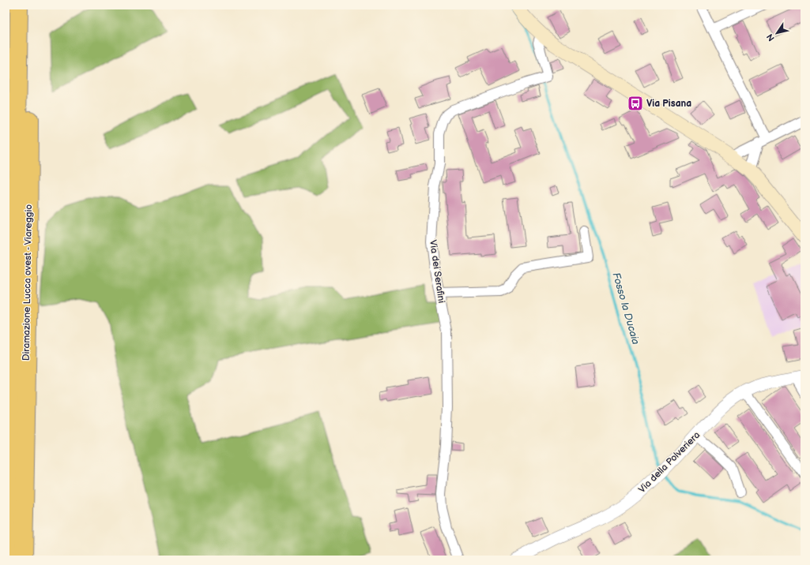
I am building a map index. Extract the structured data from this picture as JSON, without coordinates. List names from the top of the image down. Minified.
{"streets":{"highway":["Diramazione Lucca ovest - Viareggio"],"street":["Via dei Serafini","Via della Polveriera"]},"water":["Fosso la Ducaia"],"places":{"bus stop":["Via Pisana"]},"north":"bottom left"}
